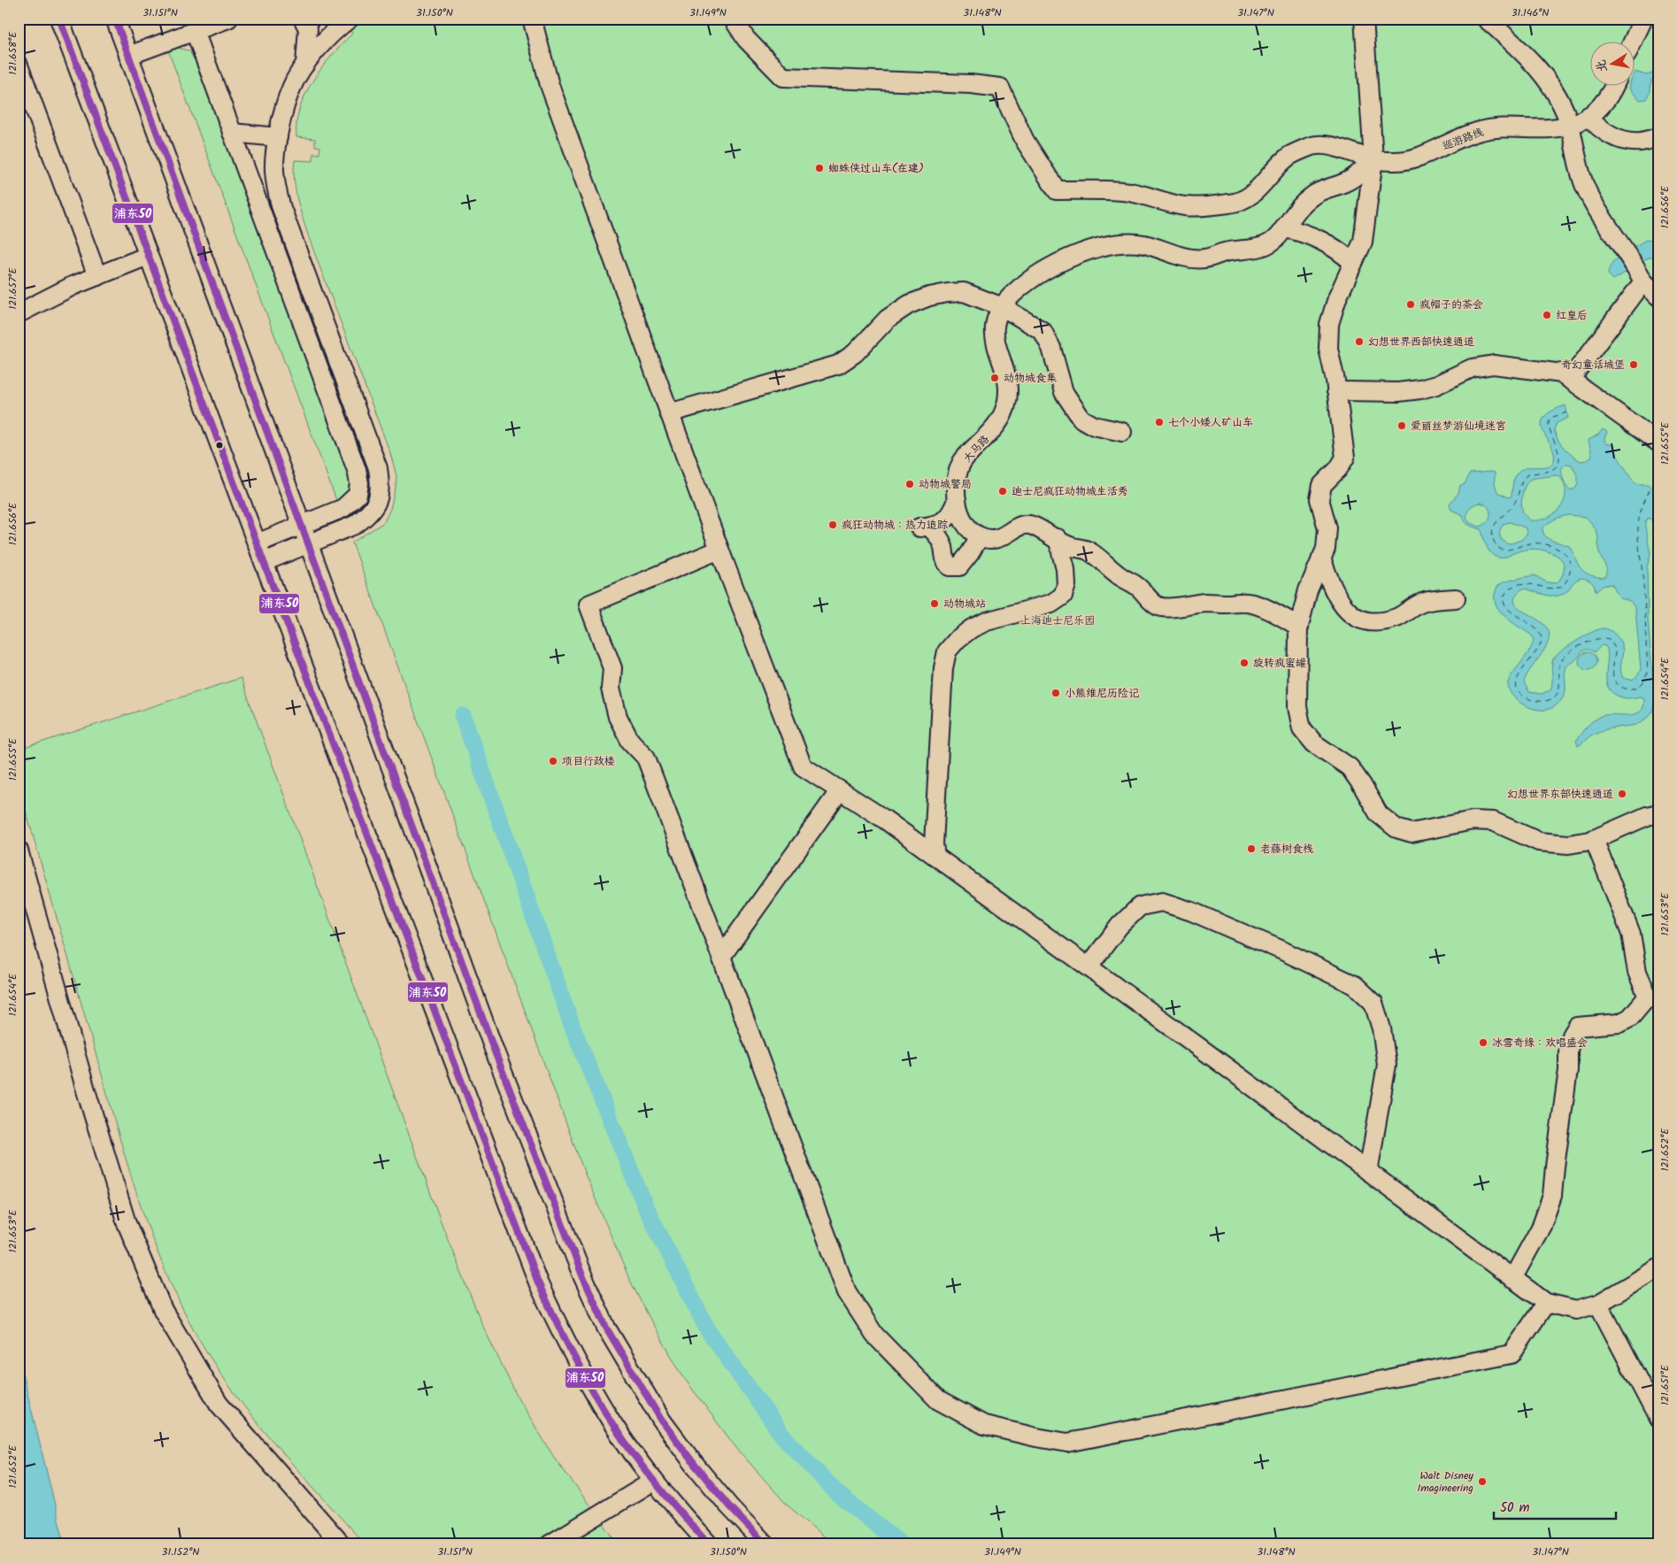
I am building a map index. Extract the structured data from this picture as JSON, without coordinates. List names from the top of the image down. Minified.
{"streets":{"street":["巡游路线","大马路"]},"parks":["上海迪士尼乐园"],"places":["蜘蛛侠过山车(在建)","疯帽子的茶会","红皇后","幻想世界西部快速通道","奇幻童话城堡","动物城食集","七个小矮人矿山车","爱丽丝梦游仙境迷宫","动物城警局","迪士尼疯狂动物城生活秀","疯狂动物城：热力追踪","动物城站","旋转疯蜜罐","小熊维尼历险记","项目行政楼","幻想世界东部快速通道","老藤树食栈","冰雪奇缘：欢唱盛会","Walt Disney Imagineering"],"lines":["transit line 浦东50"],"scale_bar":"50 m","north":"left","coordinates":["31.151°N","31.150°N","31.149°N","31.148°N","31.147°N","31.146°N","121.658°E","121.656°E","121.657°E","121.655°E","121.654°E","121.653°E","121.652°E","121.651°E","31.152°N"]}
